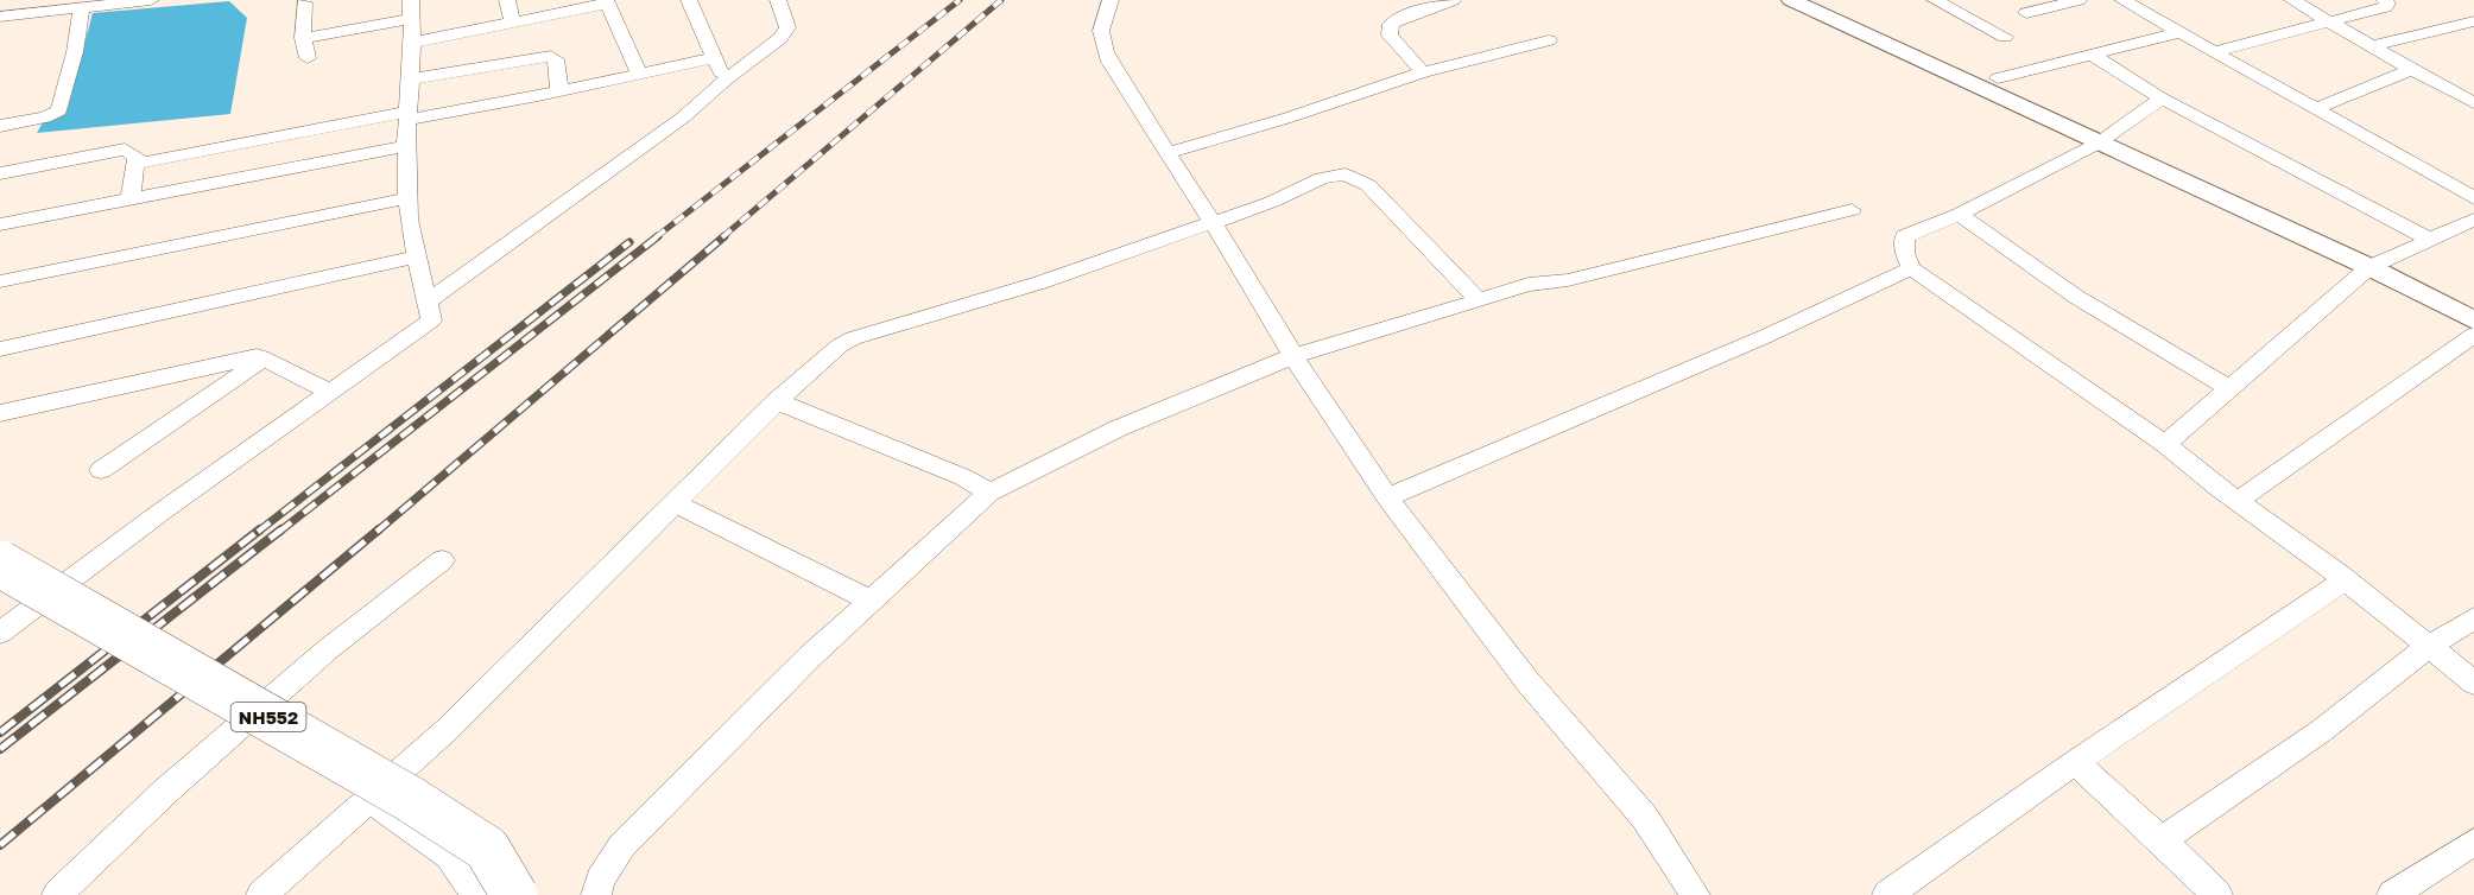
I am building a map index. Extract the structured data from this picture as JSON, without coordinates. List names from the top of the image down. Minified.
{"streets":{"highway":["NH552"]}}
